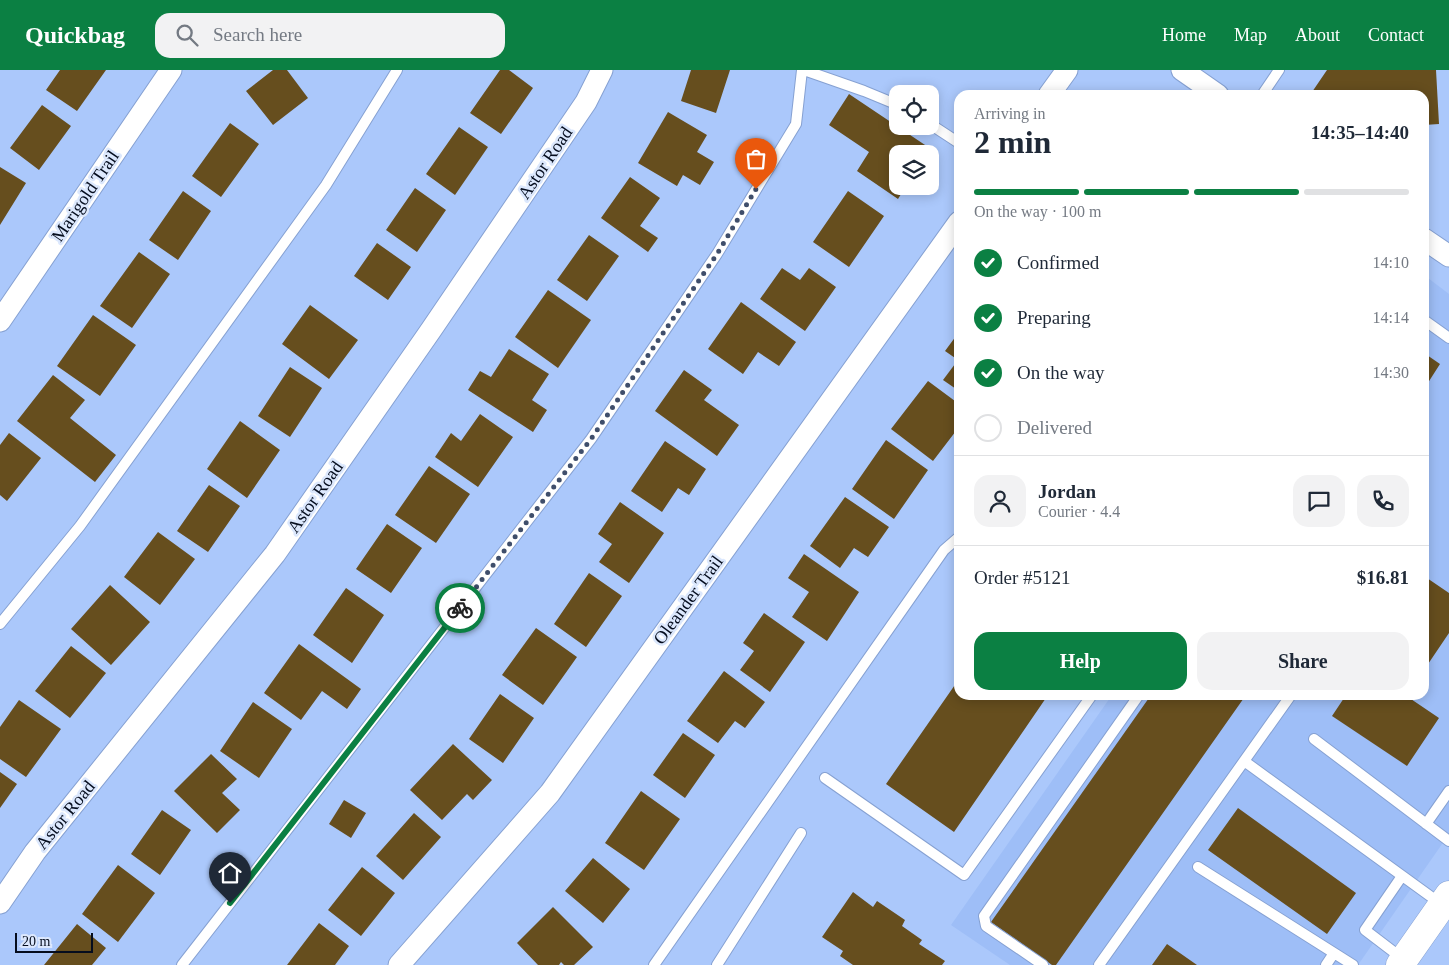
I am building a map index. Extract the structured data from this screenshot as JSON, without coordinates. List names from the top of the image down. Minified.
{"streets":{"street":["Astor Road","Marigold Trail","Oleander Trail"]},"scale_bar":"20 m","page":{"header":"Quickbag","search":"Search here","nav":["Home","Map","About","Contact"],"heading":["2 min","Arriving in","14:35–14:40"],"panel":["Jordan","Courier · 4.4","Order #5121","$16.81"],"bar":"On the way · 100 m","list":[["Confirmed","14:10"],["Preparing","14:14"],["On the way","14:30"],"Delivered"],"buttons":["Help","Share"],"scale":"20 m"}}
